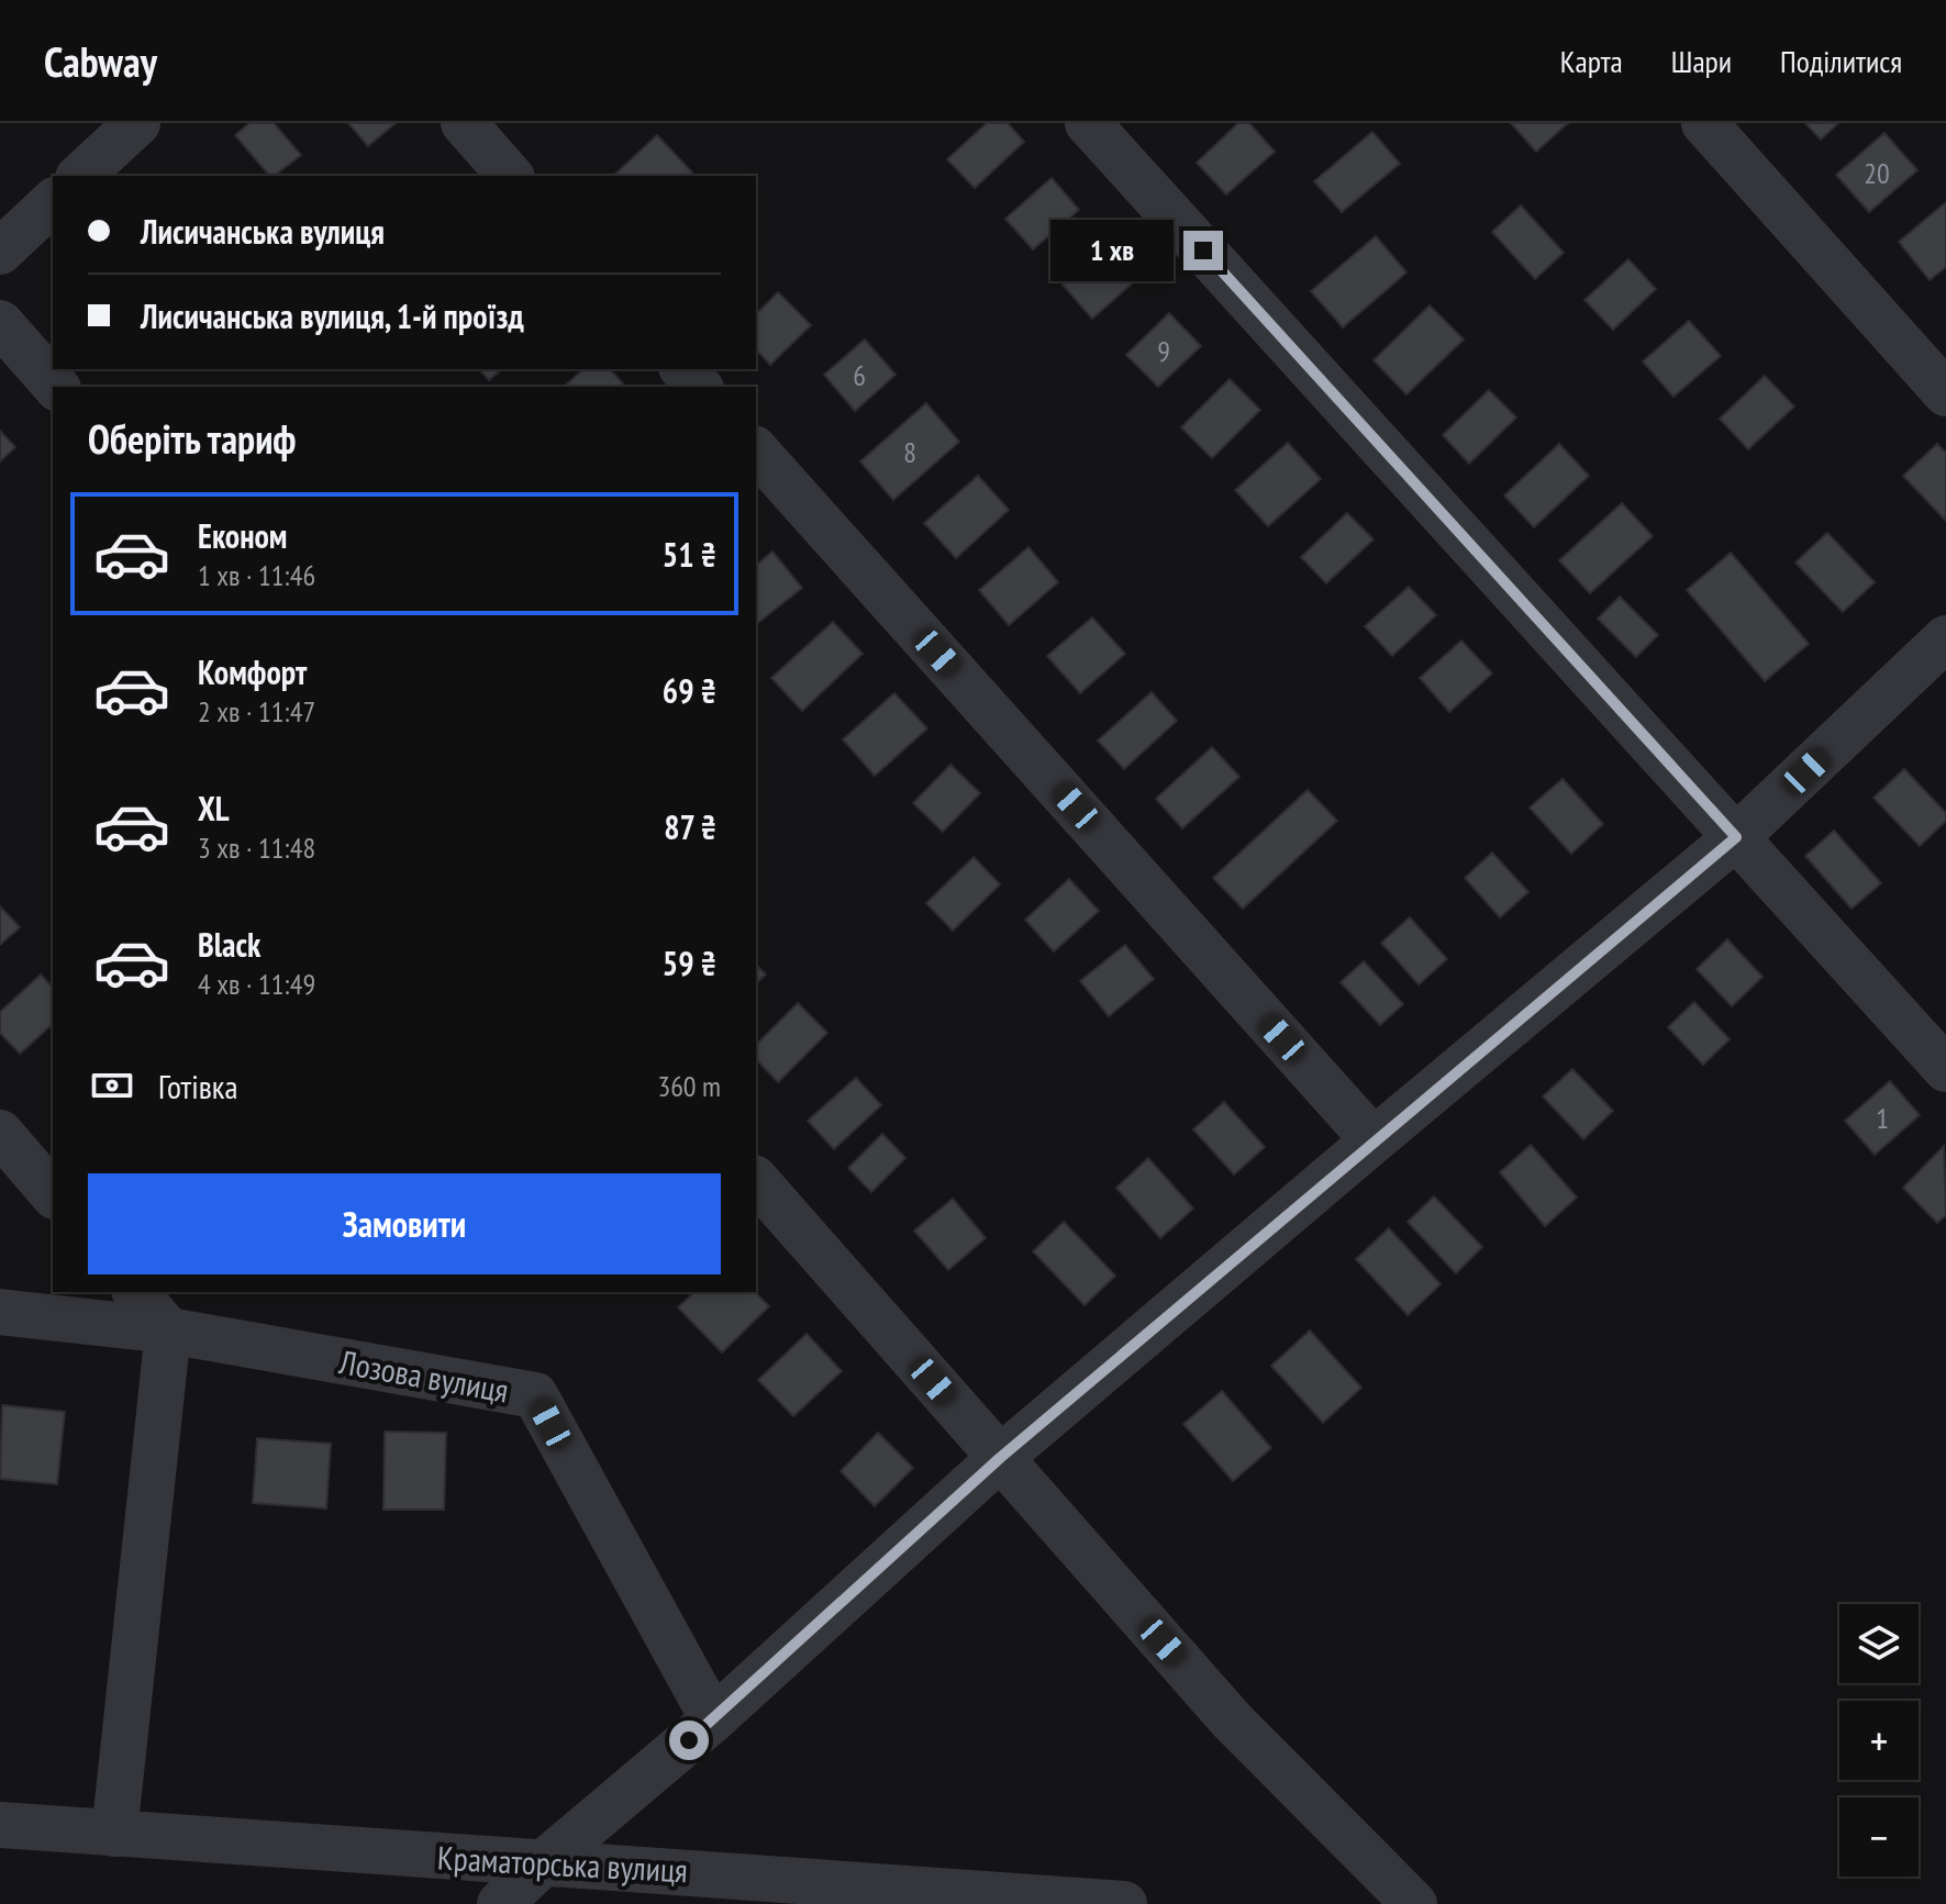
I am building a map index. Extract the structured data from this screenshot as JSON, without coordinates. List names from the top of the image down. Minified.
{"streets":{"street":["Лозова вулиця","Краматорська вулиця"]},"house_numbers":["20","9","6","8","1"],"page":{"header":"Cabway","nav":["Карта","Шари","Поділитися"],"banner":["Лисичанська вулиця","Лисичанська вулиця, 1-й проїзд"],"bubble":"1 хв","heading":"Оберіть тариф","list":[{"name":"Економ","note":"1 хв · 11:46","value":"51 ₴"},{"name":"Комфорт","note":"2 хв · 11:47","value":"69 ₴"},{"name":"XL","note":"3 хв · 11:48","value":"87 ₴"},{"name":"Black","note":"4 хв · 11:49","value":"59 ₴"}],"pay":["Готівка","360 m"],"buttons":"Замовити","map_buttons":["+","−"]}}
